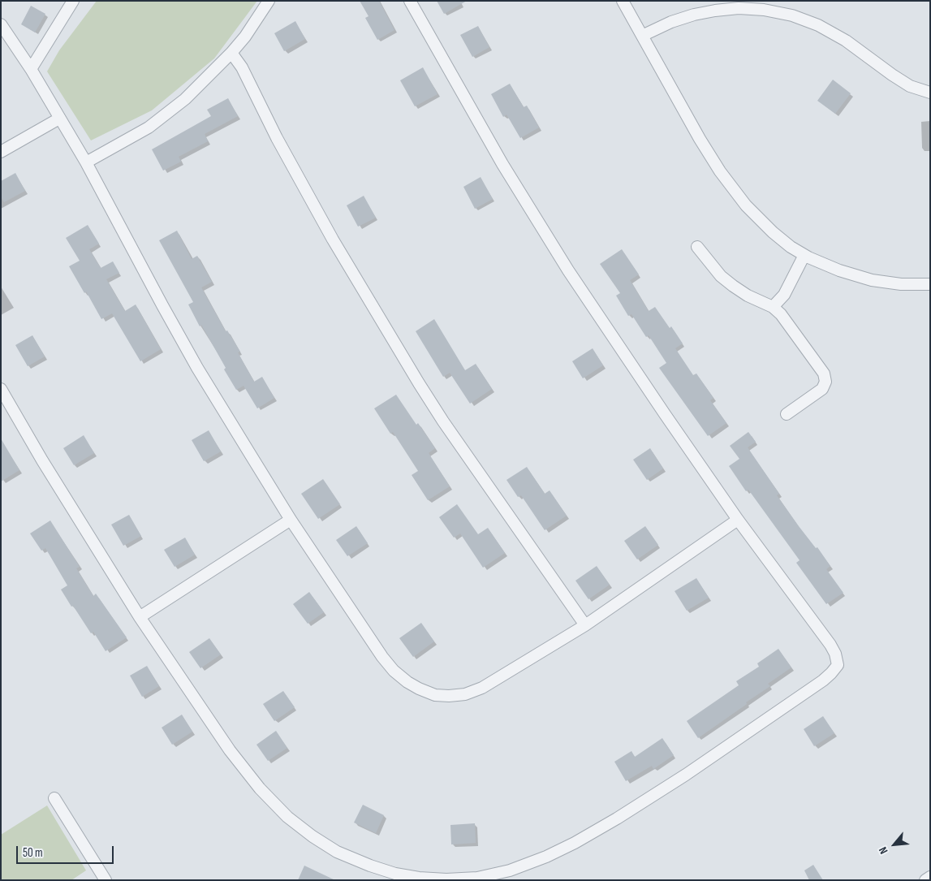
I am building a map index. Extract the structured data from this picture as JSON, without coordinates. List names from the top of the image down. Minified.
{"scale_bar":"50 m","north":"bottom left"}
